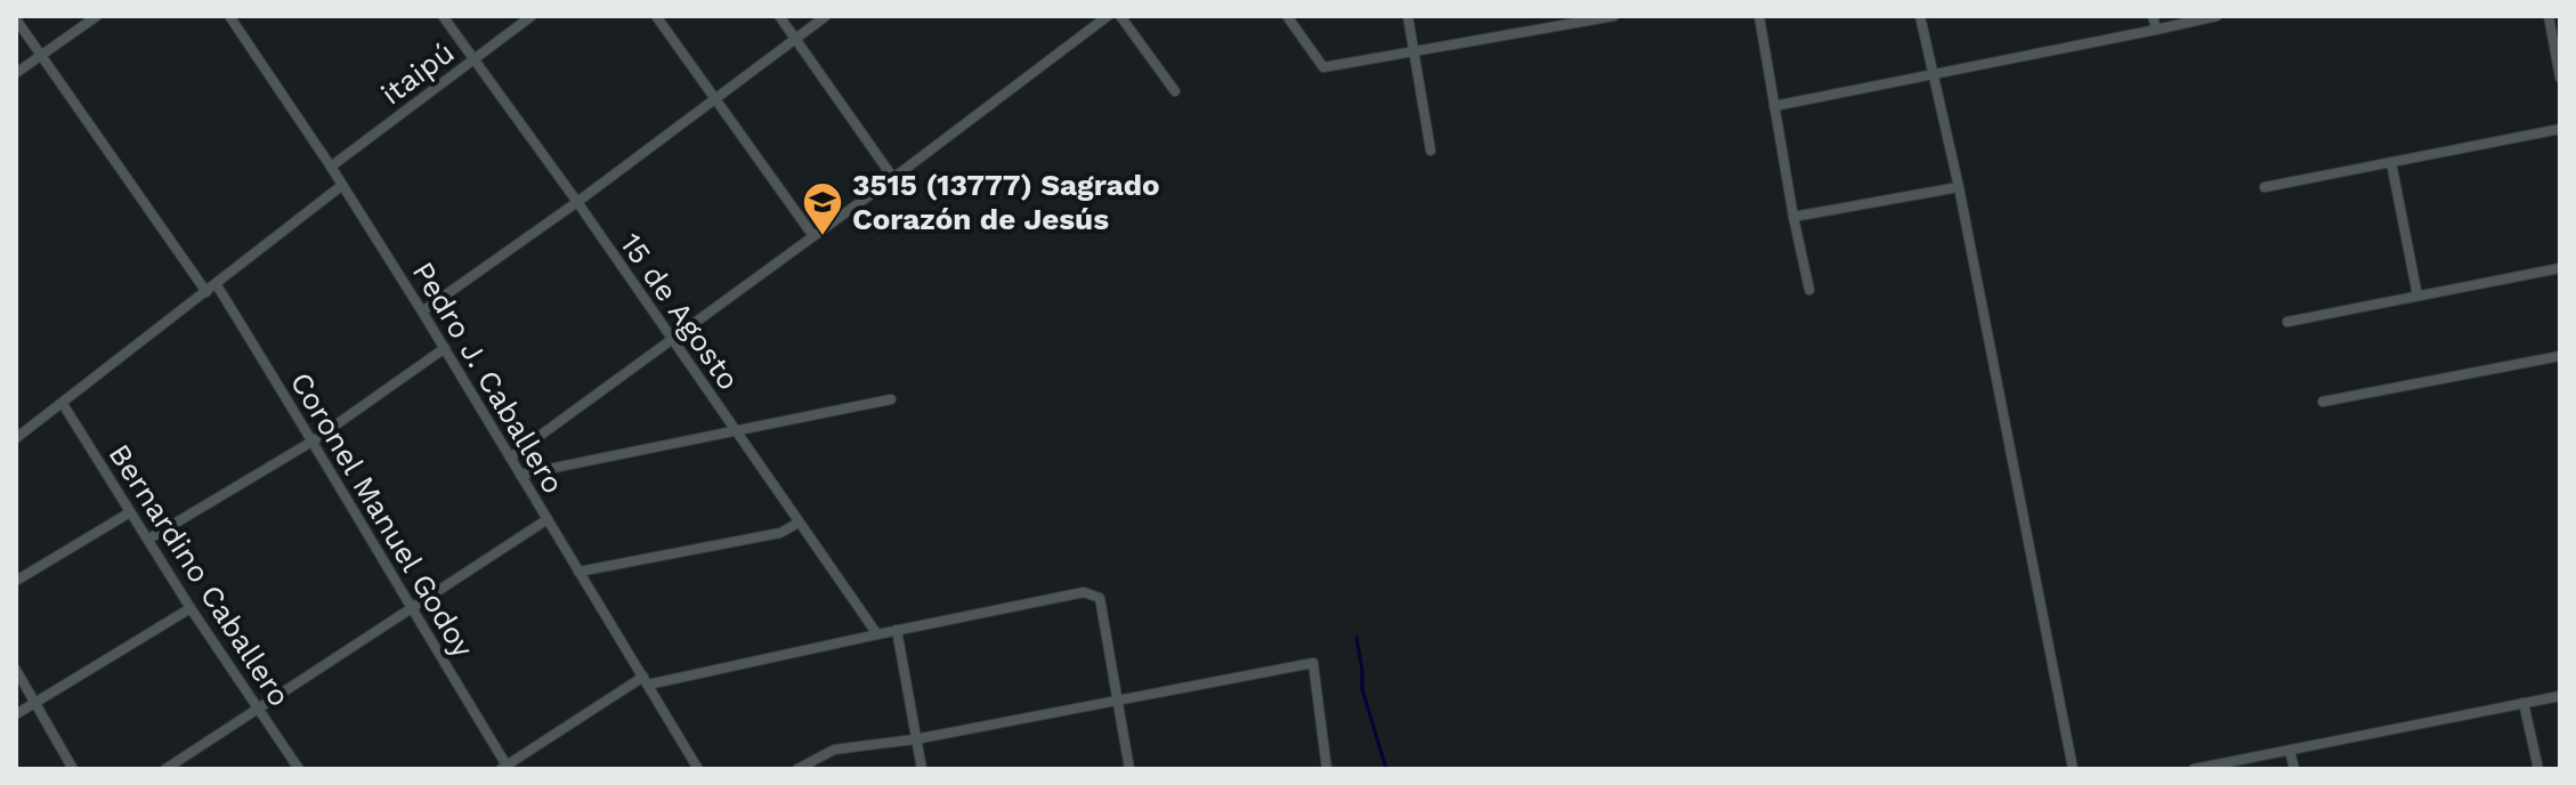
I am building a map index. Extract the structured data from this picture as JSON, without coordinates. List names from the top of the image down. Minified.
{"streets":{"street":["itaipú","15 de Agosto","Pedro J. Caballero","Coronel Manuel Godoy","Bernardino Caballero"]},"crossings":[["itaipú","15 de Agosto"],["itaipú","Pedro J. Caballero"]],"places":{"school or university":["3515 (13777) Sagrado Corazón de Jesús"]}}
